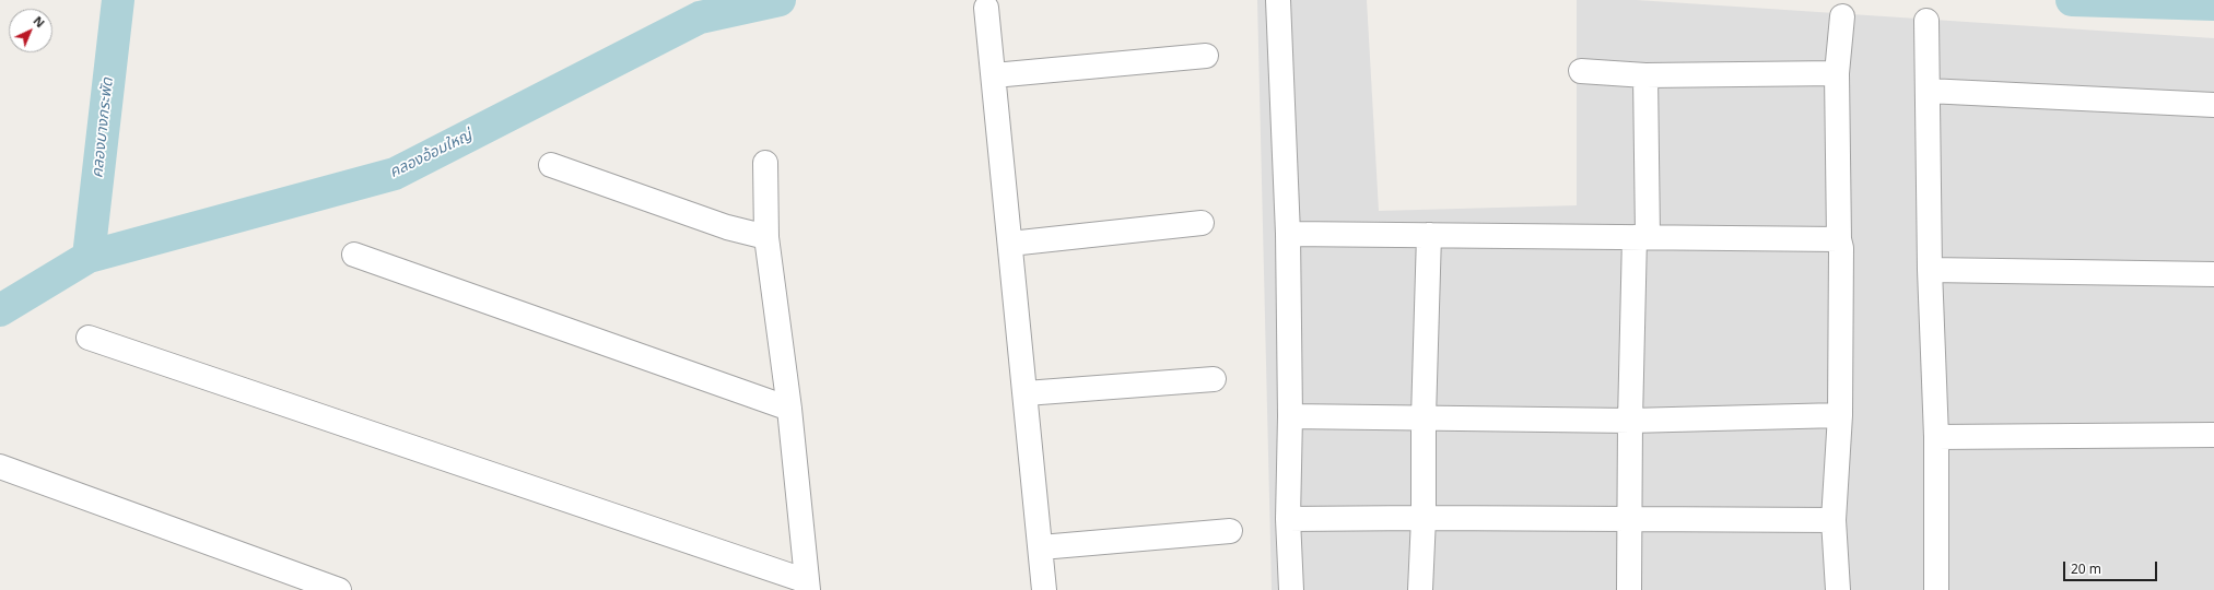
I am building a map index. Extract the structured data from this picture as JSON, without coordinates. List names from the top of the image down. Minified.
{"water":["คลองบางกระพัด","คลองอ้อมใหญ่"],"scale_bar":"20 m","north":"top right"}
